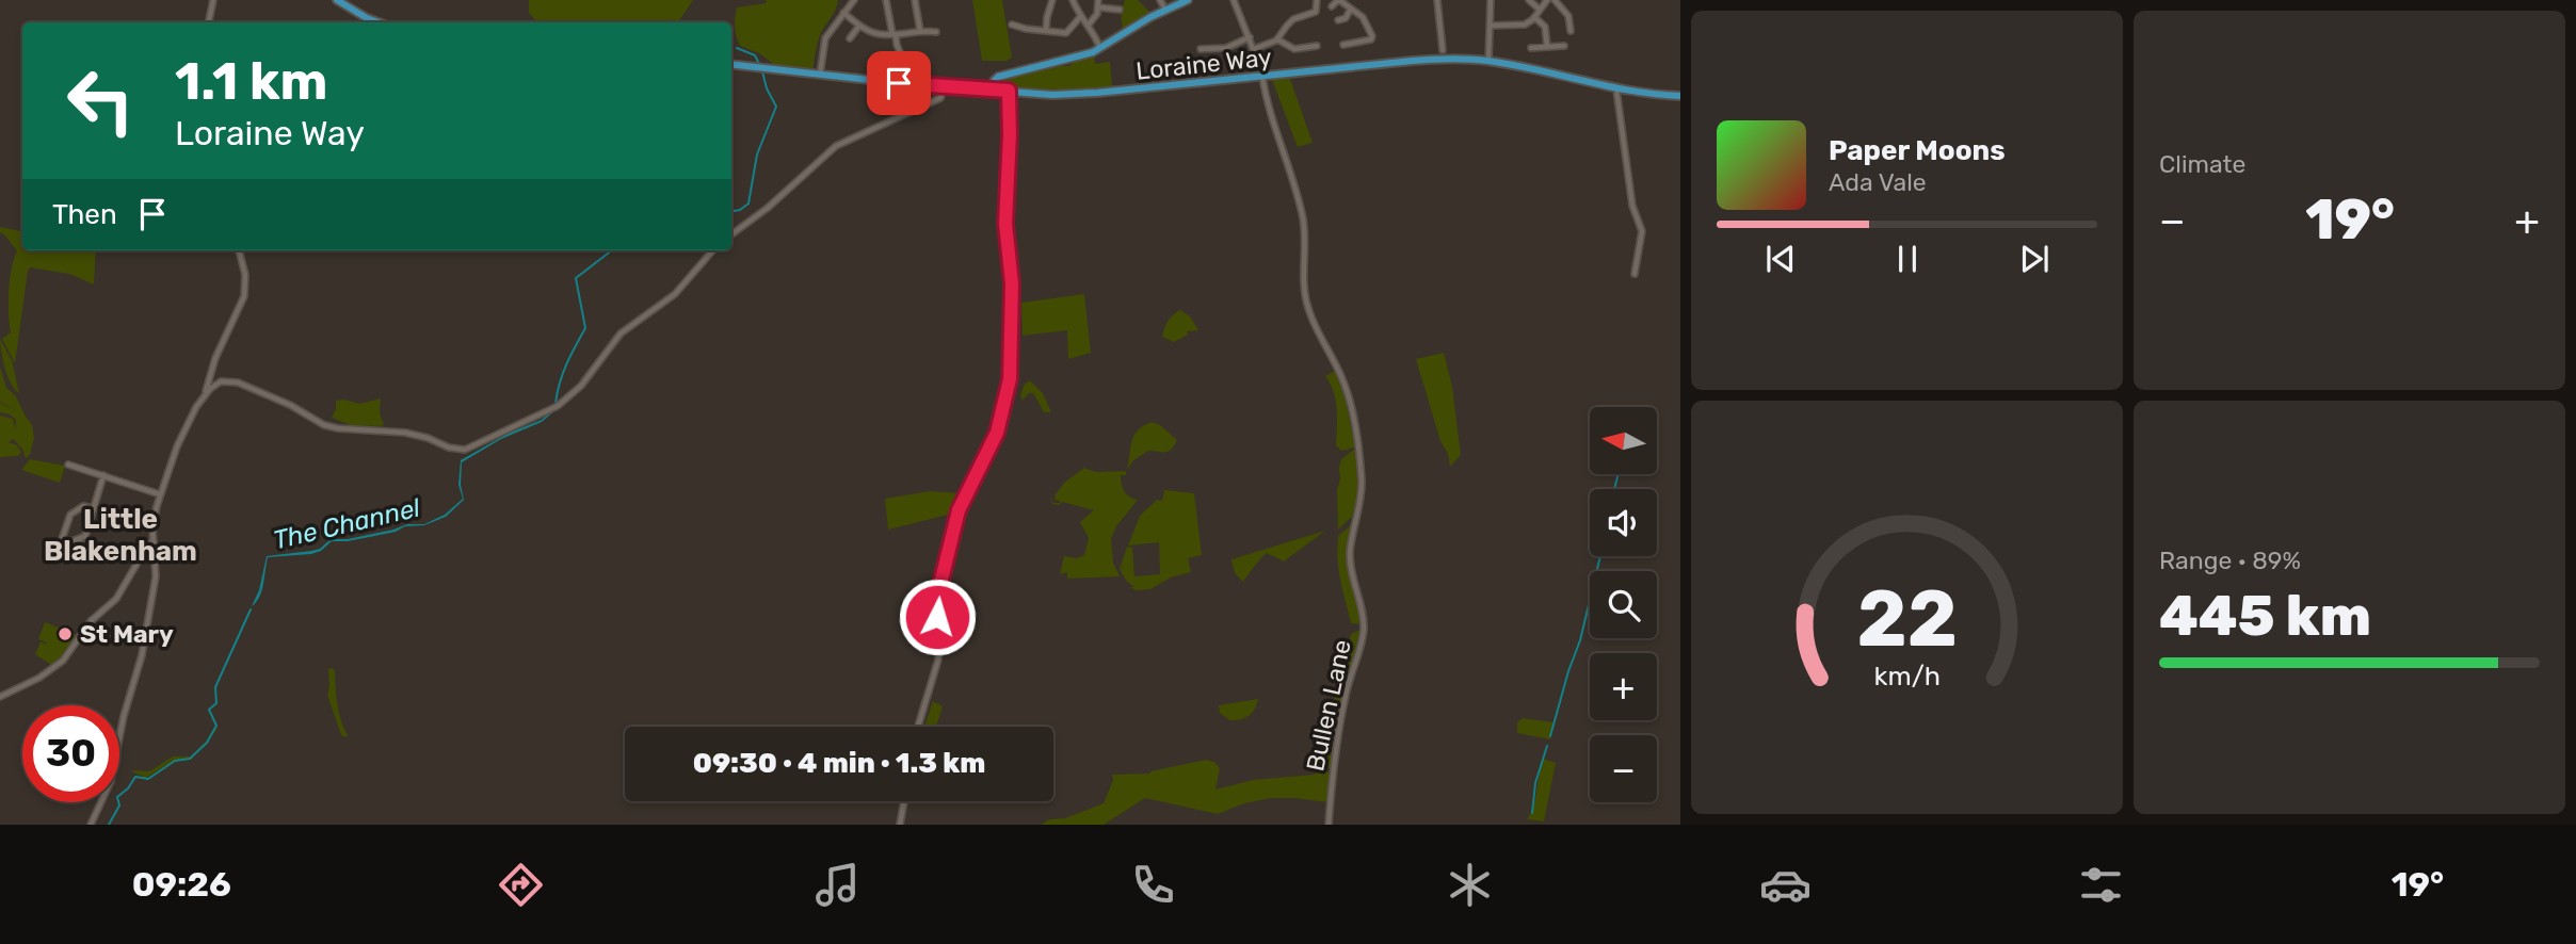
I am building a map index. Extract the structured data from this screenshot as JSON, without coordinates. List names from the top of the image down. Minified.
{"streets":{"main road":["Loraine Way"],"street":["Bullen Lane"]},"crossings":[["Loraine Way","Bullen Lane"]],"districts":["Little Blakenham"],"water":["The Channel"],"places":["St Mary"],"north":"left","page":{"tile":["Climate",["Range · 89%","445 km"]],"turn":["1.1 km","Loraine Way"],"song":["Paper Moons","Ada Vale"],"then":"Then","heat":["−","19°","+"],"map_buttons":["+","−"],"limit":"30","trip":"09:30 · 4 min · 1.3 km","tabs":["09:26","19°"],"gauge":["22","km/h"]}}
